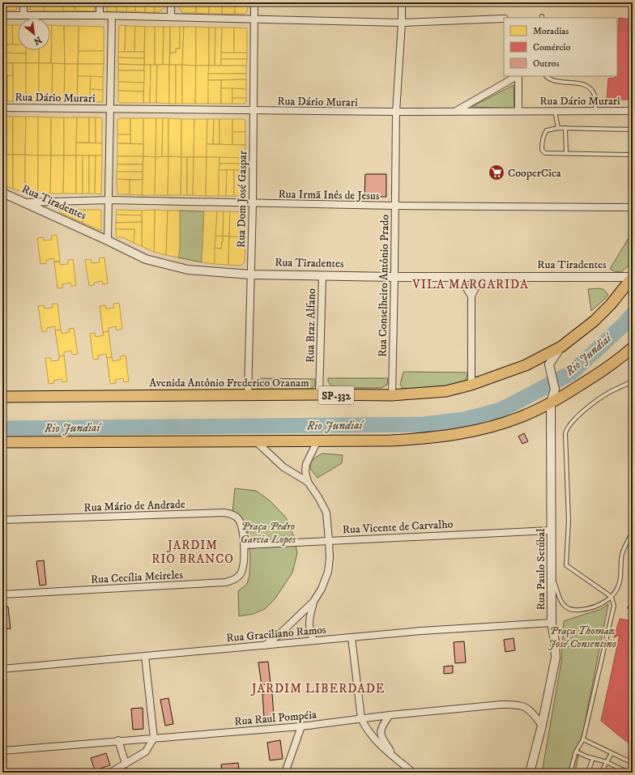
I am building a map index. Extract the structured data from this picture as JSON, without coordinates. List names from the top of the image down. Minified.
{"streets":{"main road":["Avenida Antônio Frederico Ozanam","SP-332"],"street":["Rua Dário Murari","Rua Irmã Inês de Jesus","Rua Dom José Gaspar","Rua Tiradentes","Rua Conselheiro Antônio Prado","Rua Braz Alfano","Rua Mário de Andrade","Rua Vicente de Carvalho","Rua Paulo Setúbal","Rua Cecília Meireles","Rua Graciliano Ramos","Rua Raul Pompéia"]},"crossings":[["Rua Dário Murari","Rua Dom José Gaspar"],["Rua Dário Murari","Rua Conselheiro Antônio Prado"],["Rua Irmã Inês de Jesus","Rua Dom José Gaspar"],["Rua Irmã Inês de Jesus","Rua Tiradentes"],["Rua Irmã Inês de Jesus","Rua Conselheiro Antônio Prado"],["Rua Dom José Gaspar","Rua Tiradentes"],["Rua Dom José Gaspar","Avenida Antônio Frederico Ozanam"],["Rua Tiradentes","Rua Conselheiro Antônio Prado"],["Rua Tiradentes","Rua Braz Alfano"],["Rua Tiradentes","Avenida Antônio Frederico Ozanam"],["Rua Conselheiro Antônio Prado","Avenida Antônio Frederico Ozanam"],["Rua Braz Alfano","Avenida Antônio Frederico Ozanam"],["Avenida Antônio Frederico Ozanam","Rua Paulo Setúbal"],["Rua Mário de Andrade","Rua Vicente de Carvalho"],["Rua Mário de Andrade","Rua Cecília Meireles"],["Rua Vicente de Carvalho","Rua Paulo Setúbal"],["Rua Vicente de Carvalho","Rua Cecília Meireles"],["Rua Paulo Setúbal","Rua Graciliano Ramos"],["Rua Paulo Setúbal","Rua Raul Pompéia"]],"districts":["VILA MARGARIDA","JARDIM RIO BRANCO","JARDIM LIBERDADE"],"water":["Rio Jundiaí"],"parks":["Praça Pedro Garcia Lopes","Praça Thomaz José Consentino"],"places":{"supermarket":["CooperCica"]},"legend":["Moradias","Comércio","Outros"],"north":"bottom right"}
